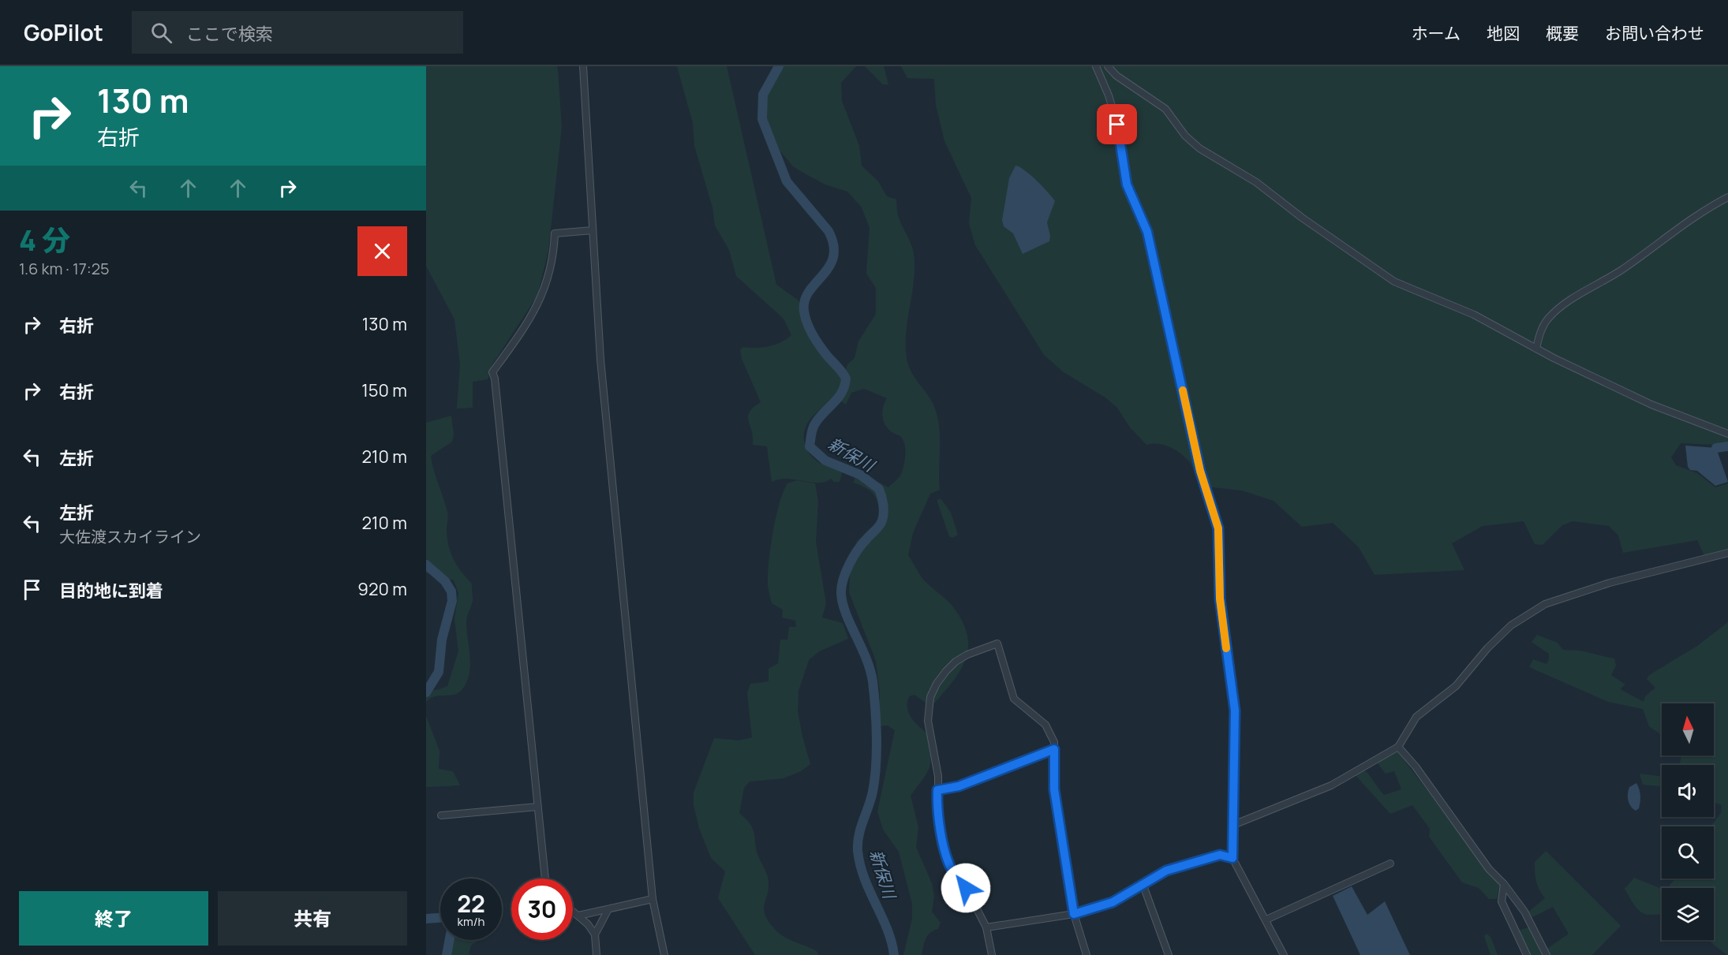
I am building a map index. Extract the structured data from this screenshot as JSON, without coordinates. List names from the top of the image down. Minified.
{"water":["新保川"],"north":"top","page":{"header":"GoPilot","search":"ここで検索","nav":["ホーム","地図","概要","お問い合わせ"],"turn":["130 m","右折"],"heading":["4 分","1.6 km · 17:25"],"list":[{"name":"右折","value":"130 m"},{"name":"右折","value":"150 m"},{"name":"左折","value":"210 m"},{"name":"左折","note":"大佐渡スカイライン","value":"210 m"},{"name":"目的地に到着","value":"920 m"}],"speed":"22 km/h","limit":"30","buttons":["終了","共有"]}}
